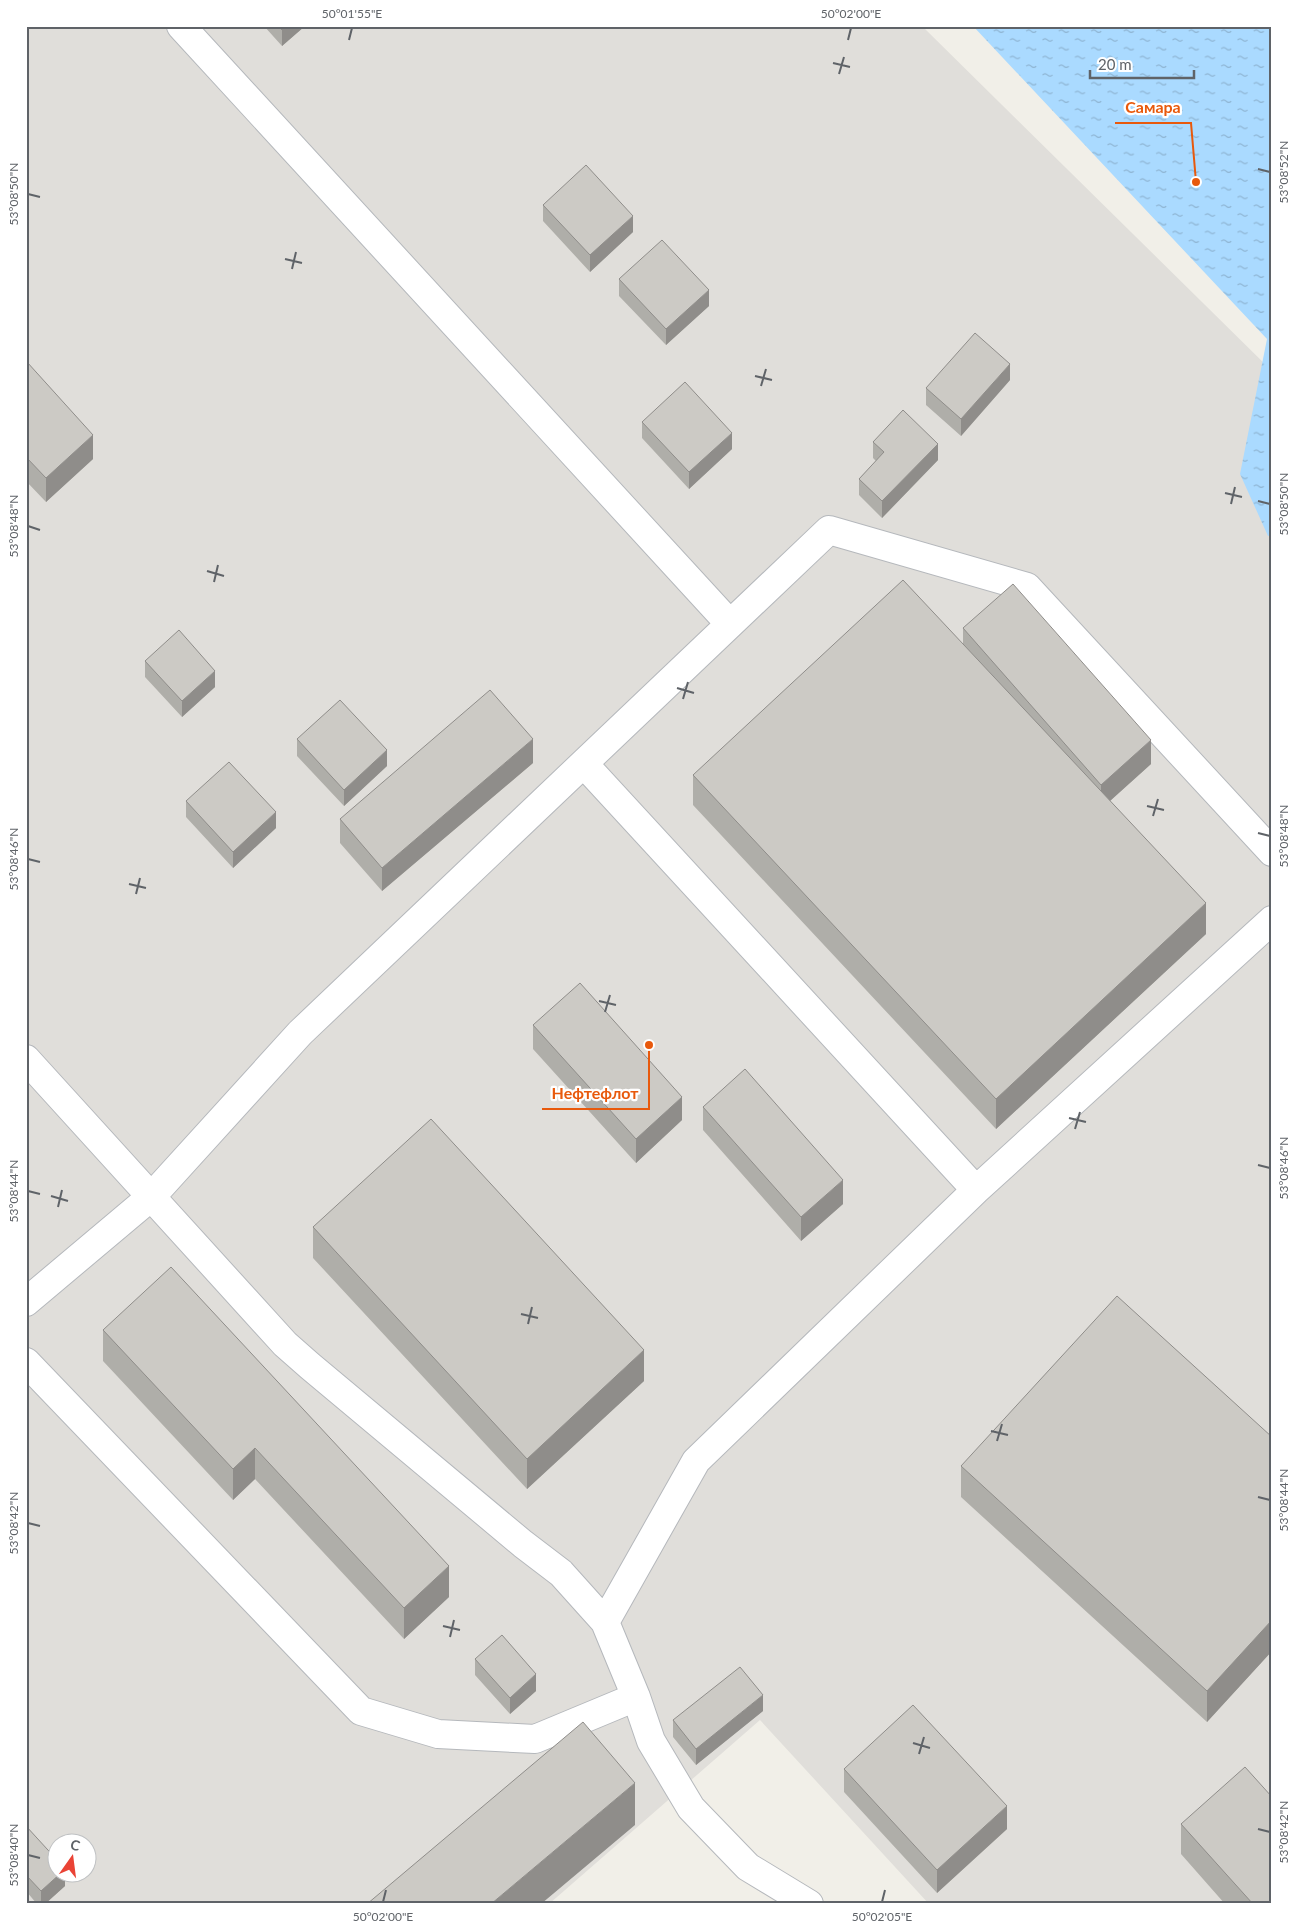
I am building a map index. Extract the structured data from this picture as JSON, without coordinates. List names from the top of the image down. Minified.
{"places":["Самара","Нефтефлот"],"scale_bar":"20 m","north":"top","coordinates":["50°01'55\"E","50°02'00\"E","53°08'52\"N","53°08'50\"N","53°08'48\"N","53°08'46\"N","53°08'44\"N","53°08'42\"N","53°08'40\"N","50°02'05\"E"]}
